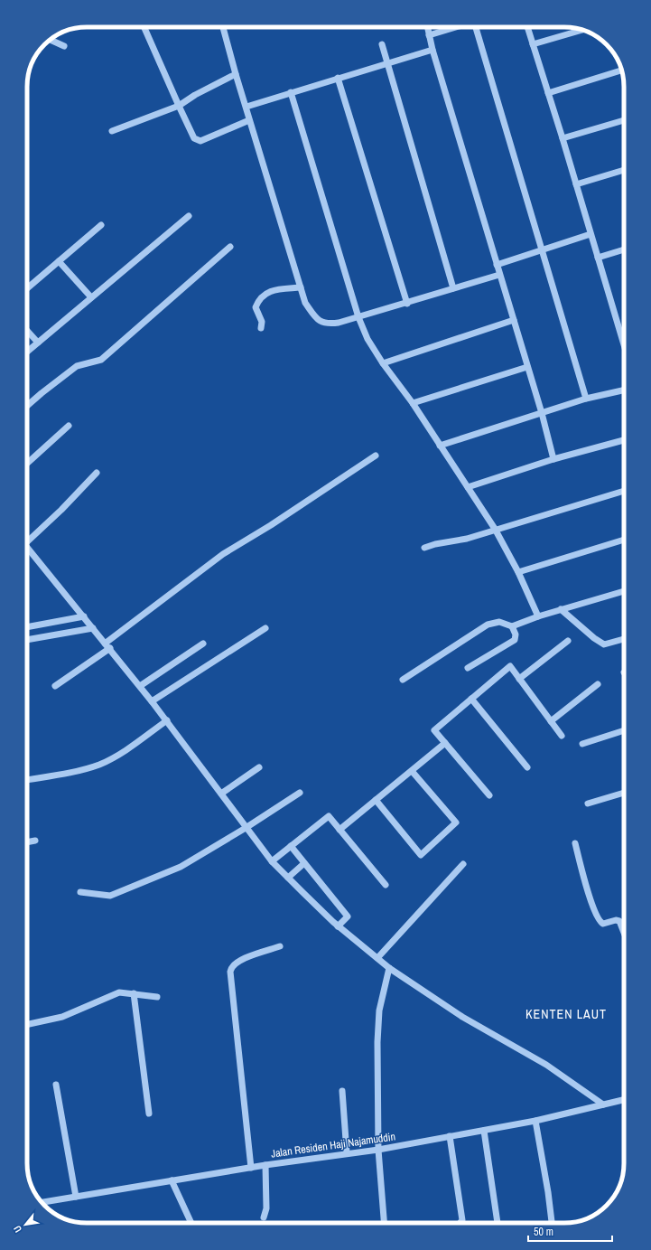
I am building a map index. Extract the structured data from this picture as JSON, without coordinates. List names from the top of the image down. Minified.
{"streets":{"street":["Jalan Residen Haji Najamuddin"]},"districts":["KENTEN LAUT"],"scale_bar":"50 m","north":"bottom left"}
